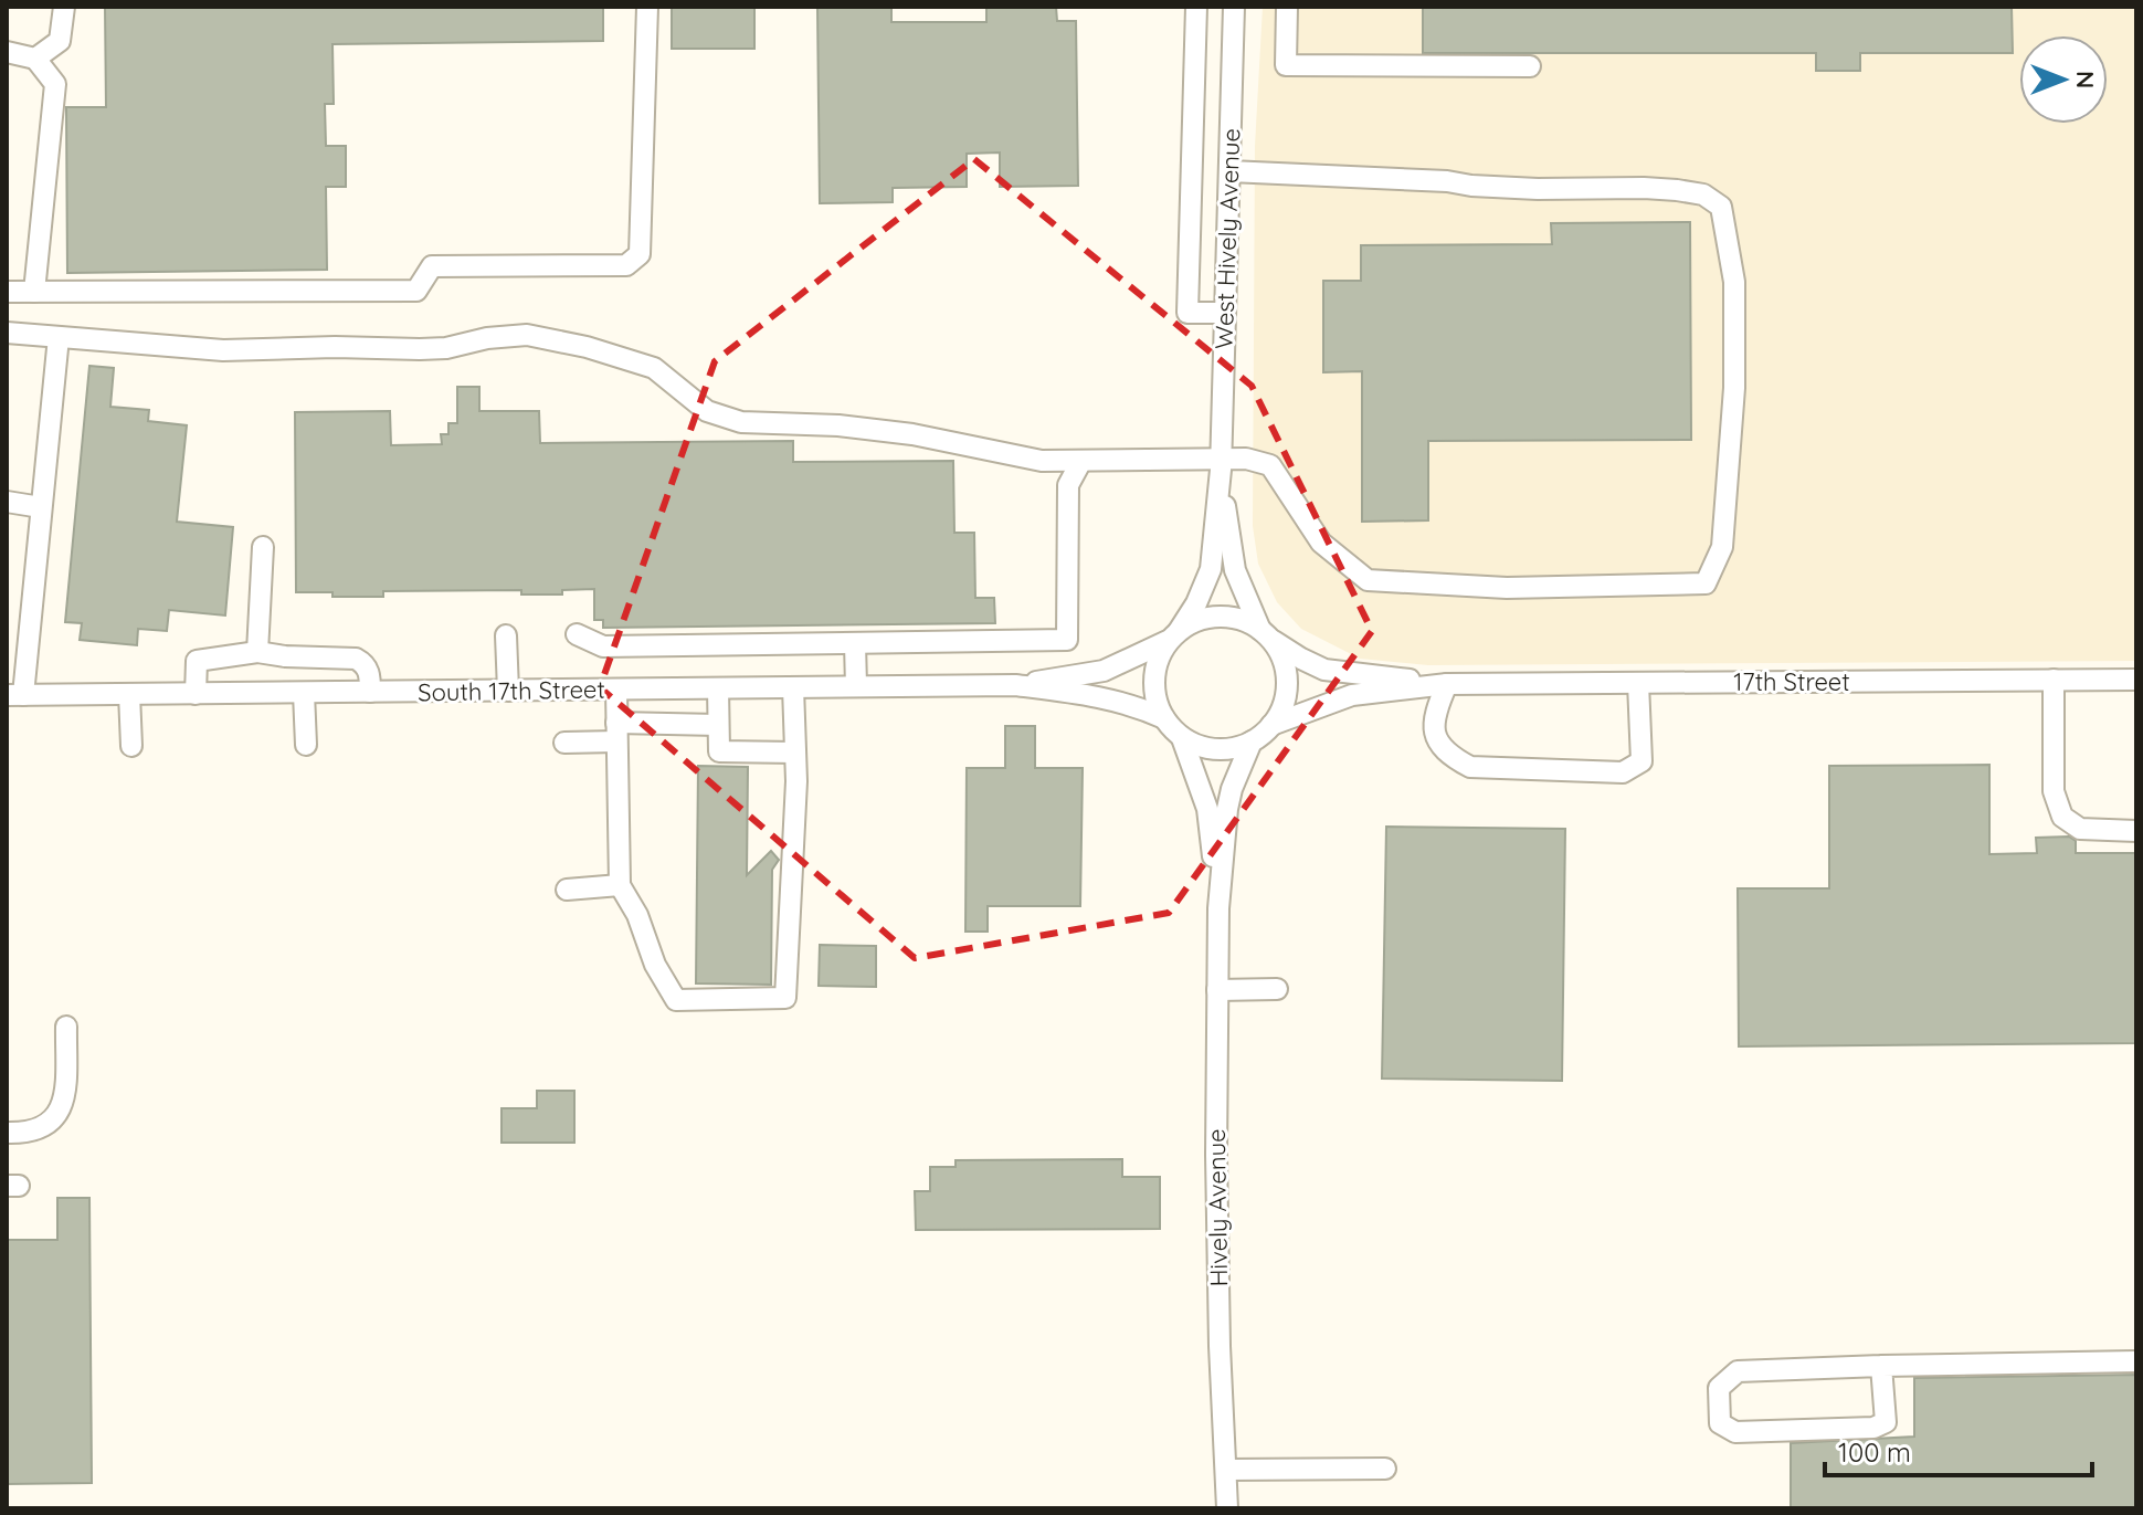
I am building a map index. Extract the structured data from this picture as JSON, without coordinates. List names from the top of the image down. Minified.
{"streets":{"street":["West Hively Avenue","17th Street","South 17th Street","Hively Avenue"]},"crossings":[["17th Street","Hively Avenue"]],"scale_bar":"100 m","north":"right"}
